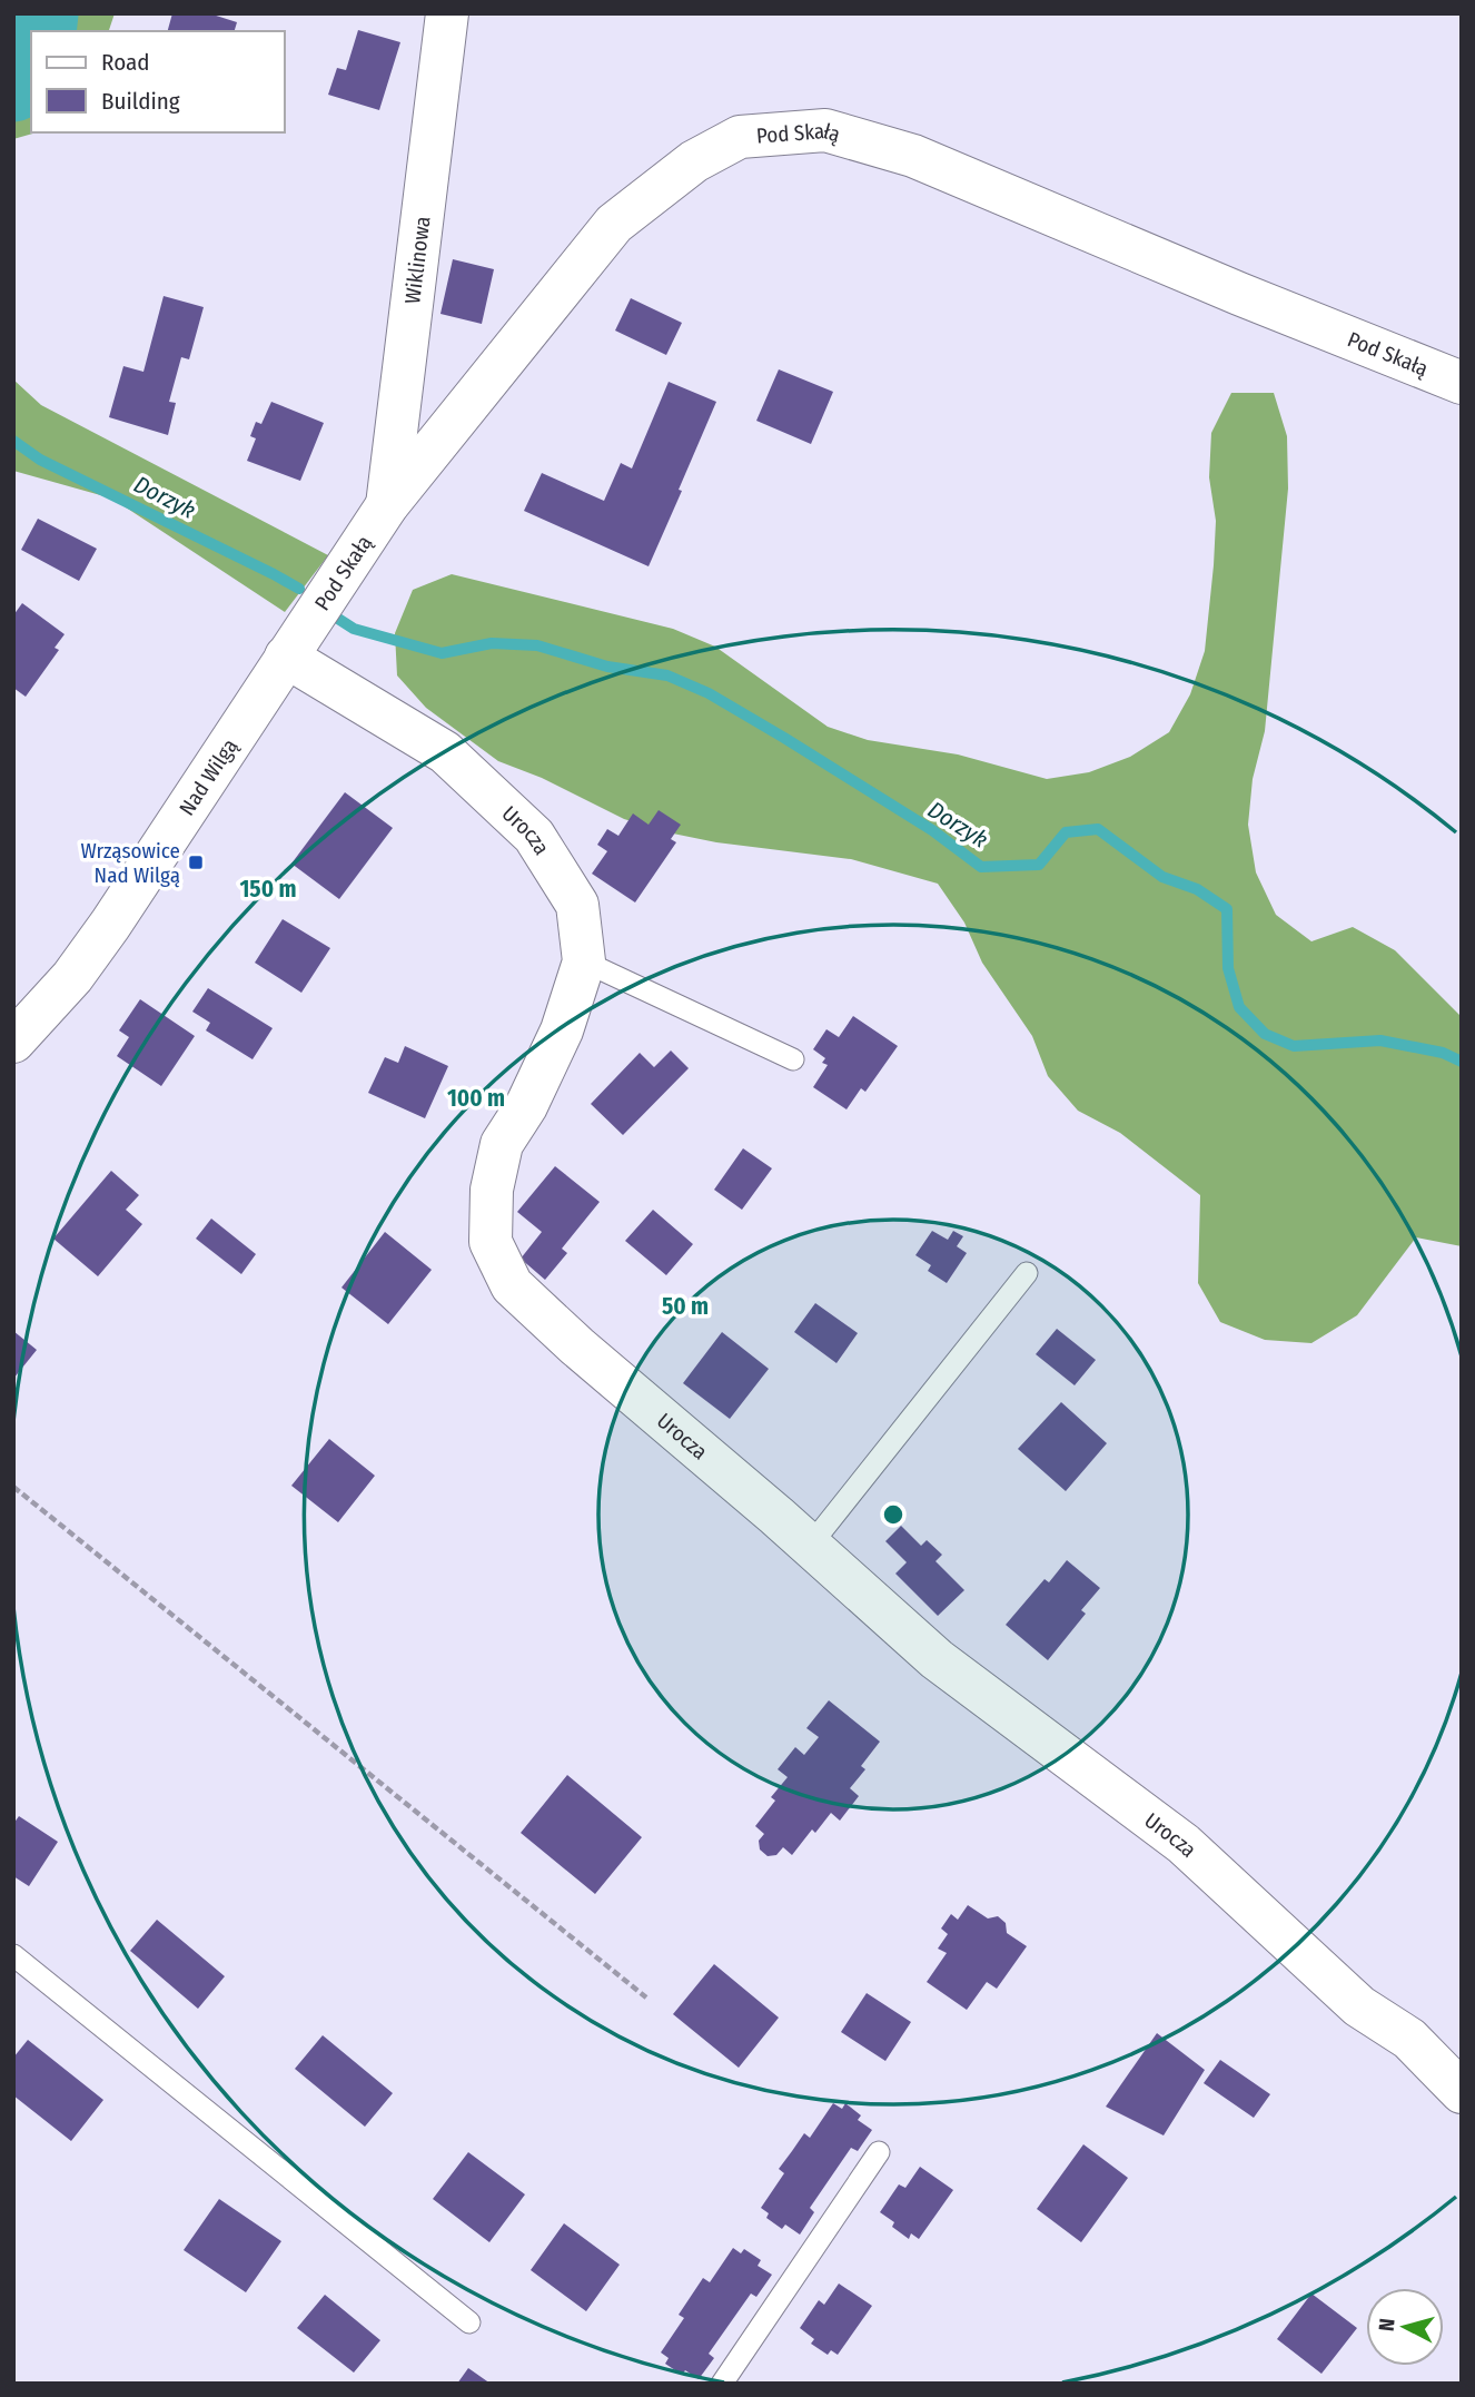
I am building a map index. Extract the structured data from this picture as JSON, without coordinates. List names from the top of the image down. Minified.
{"streets":{"street":["Pod Skałą","Wiklinowa","Nad Wilgą","Urocza"]},"crossings":[["Pod Skałą","Wiklinowa"],["Pod Skałą","Nad Wilgą"],["Pod Skałą","Urocza"],["Nad Wilgą","Urocza"]],"water":["Dorzyk"],"places":{"transit":["Wrząsowice Nad Wilgą"]},"legend":["Road","Building"],"north":"left","rings":["150 m","100 m","50 m"]}
